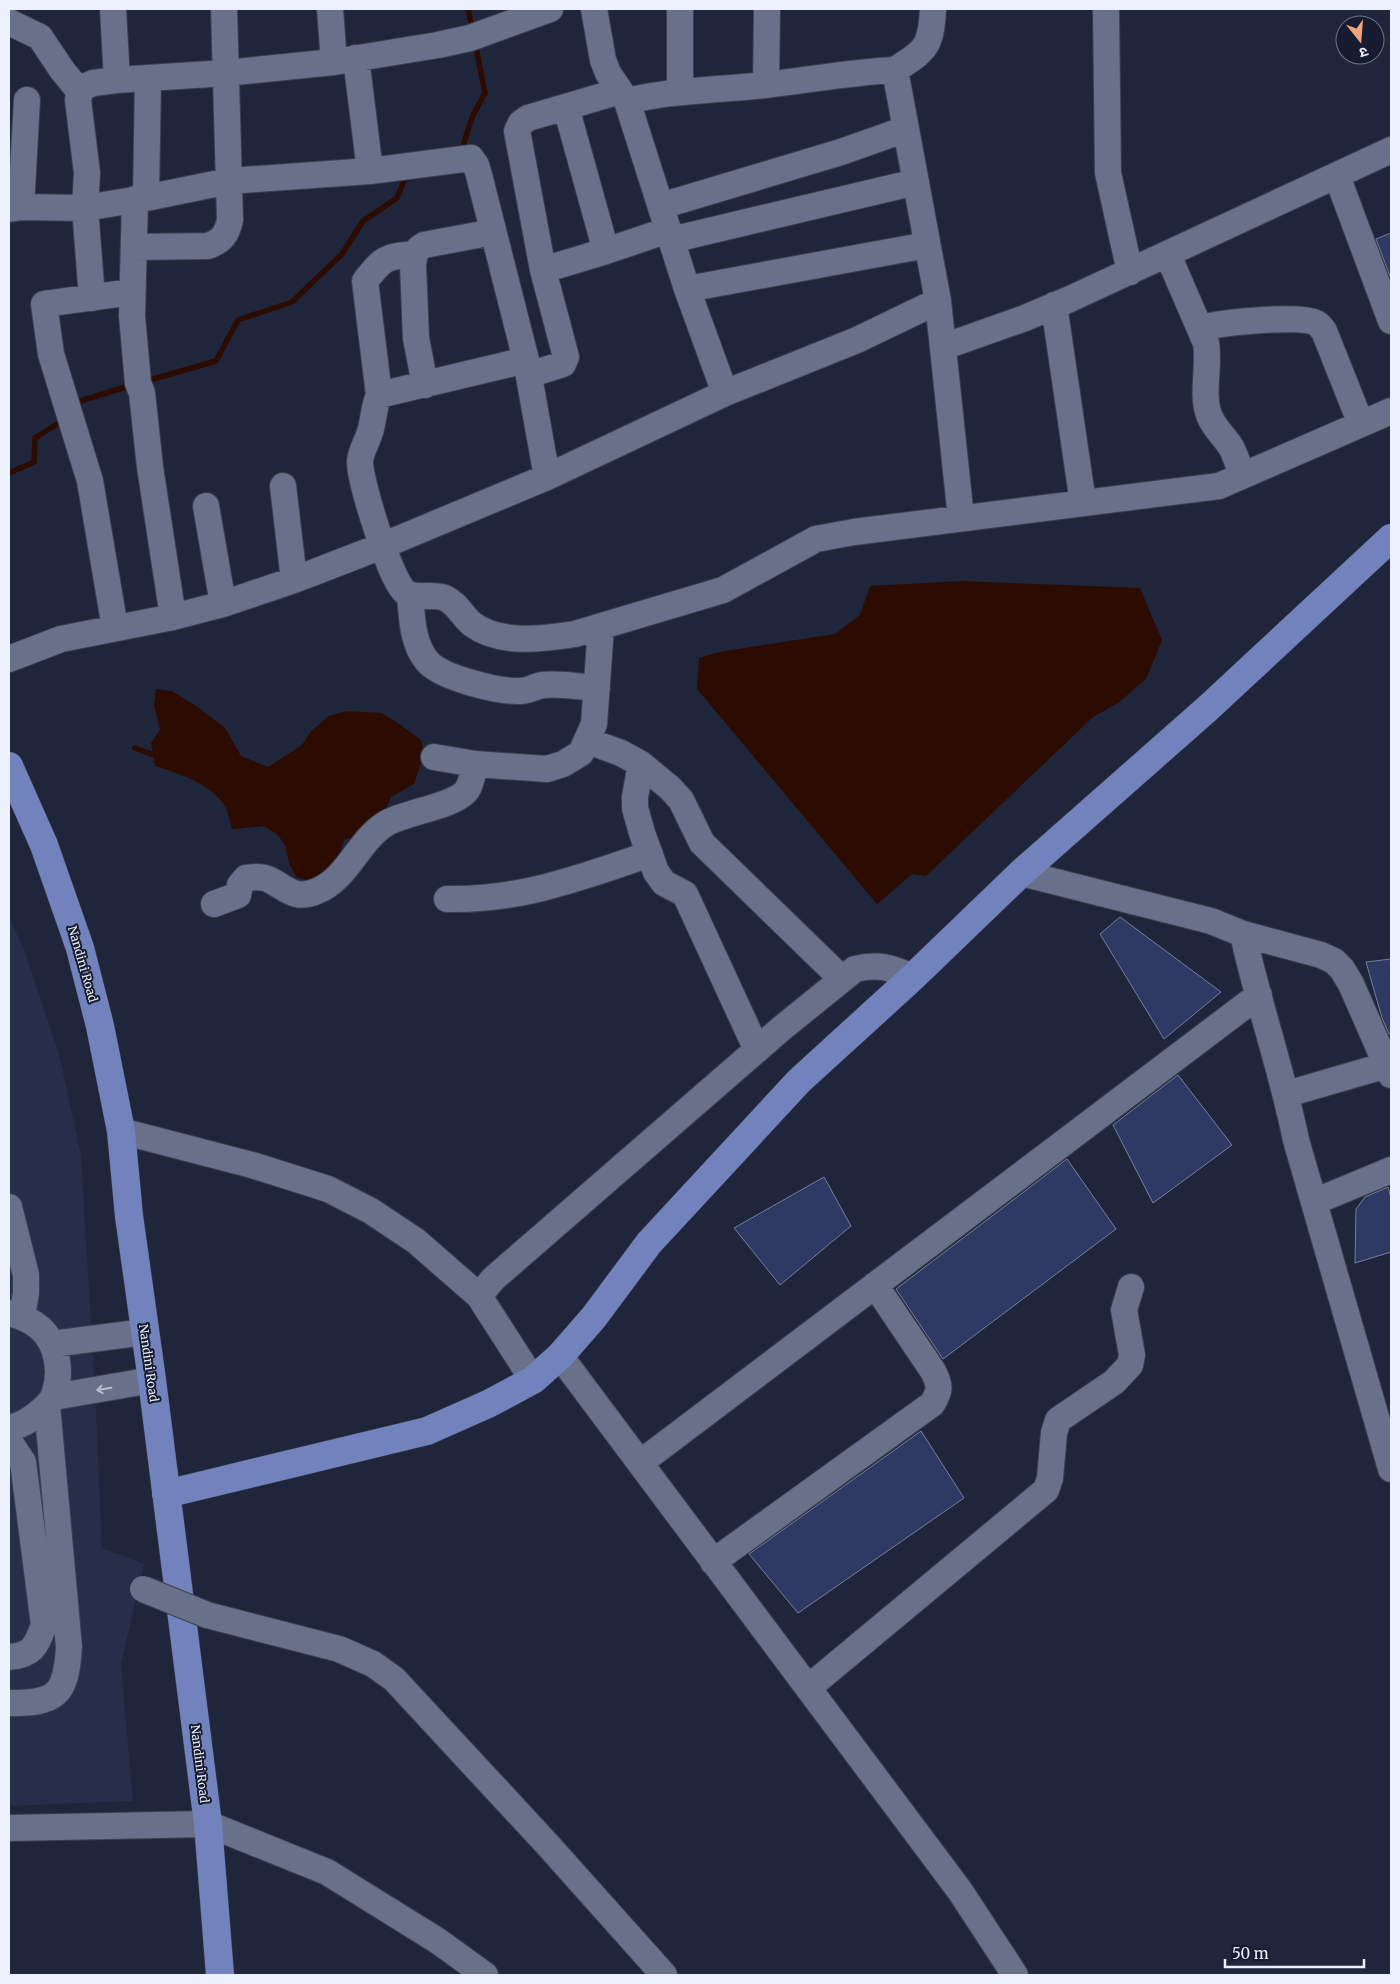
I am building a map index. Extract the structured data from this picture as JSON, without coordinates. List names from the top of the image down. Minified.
{"streets":{"main road":["Nandini Road"]},"scale_bar":"50 m","north":"bottom"}
